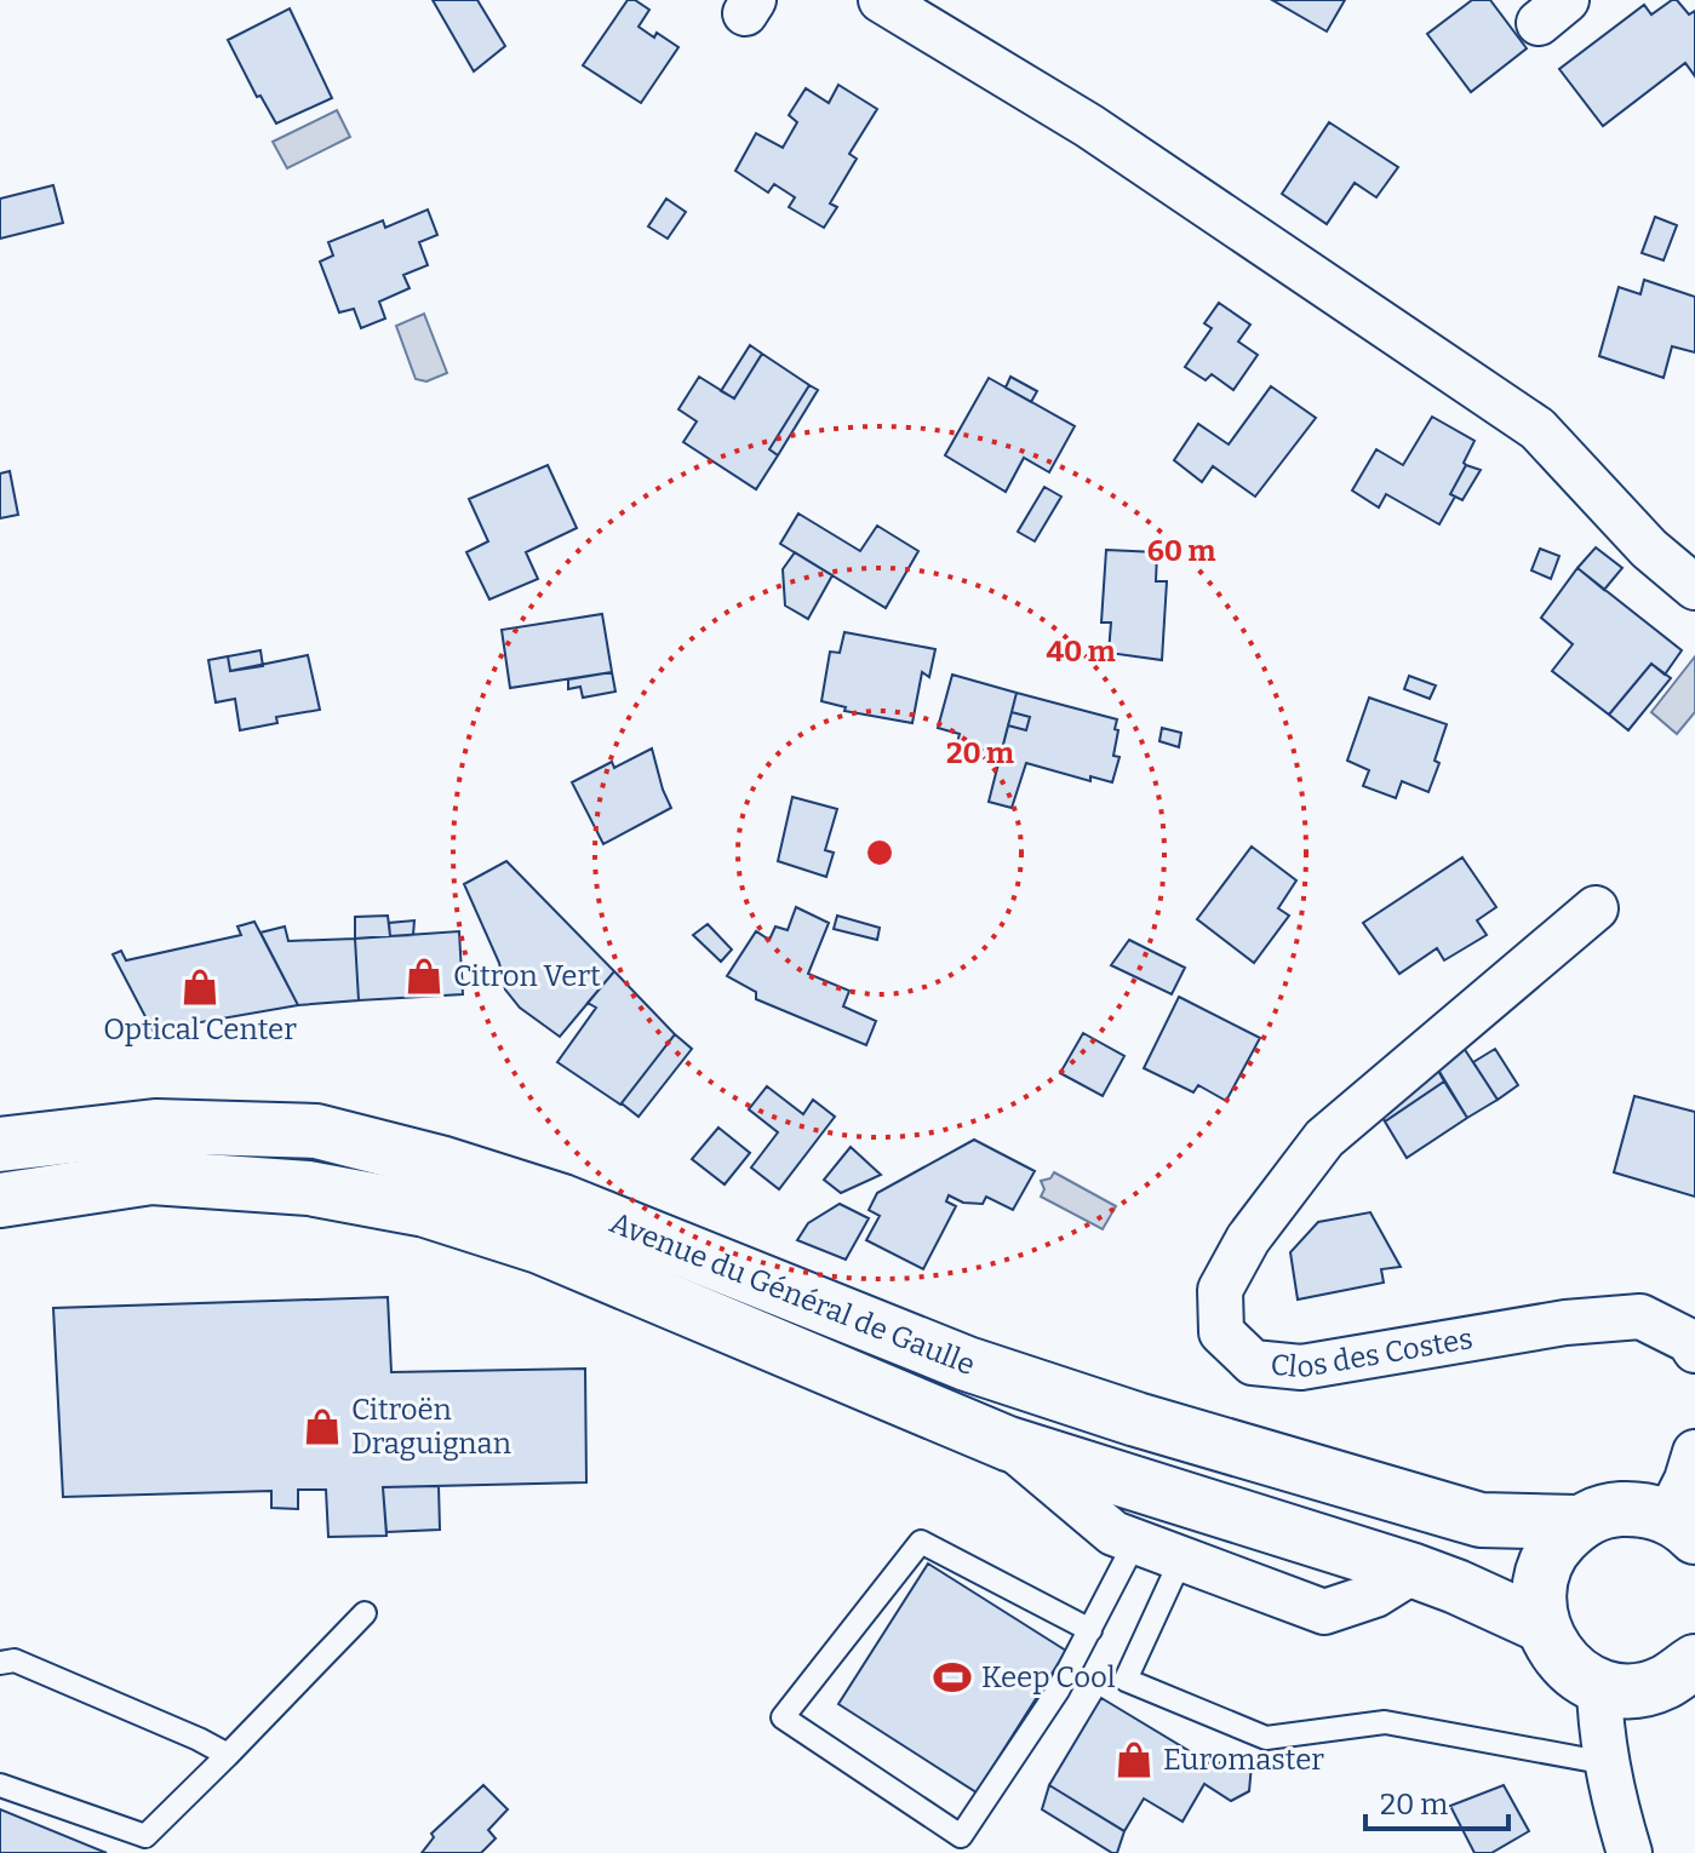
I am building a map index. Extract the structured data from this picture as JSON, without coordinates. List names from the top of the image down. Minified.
{"streets":{"main road":["Avenue du Général de Gaulle"],"street":["Clos des Costes"]},"places":{"shop":["Citron Vert","Optical Center","Citroën Draguignan","Euromaster"],"sports":["Keep Cool"]},"scale_bar":"20 m","rings":["60 m","40 m","20 m"]}
